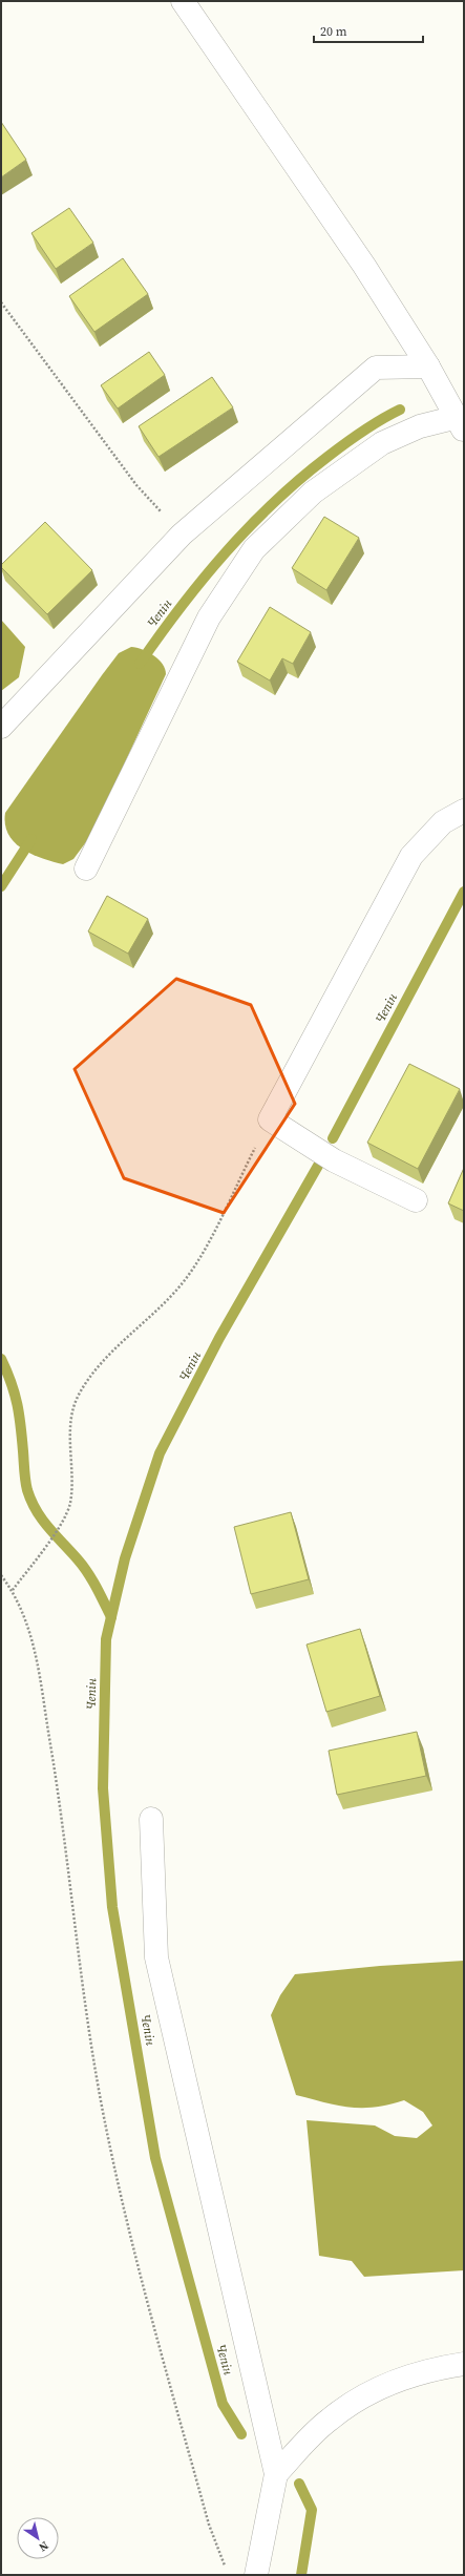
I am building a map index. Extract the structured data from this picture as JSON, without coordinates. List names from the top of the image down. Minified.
{"water":["Чепін"],"scale_bar":"20 m","north":"bottom right"}
